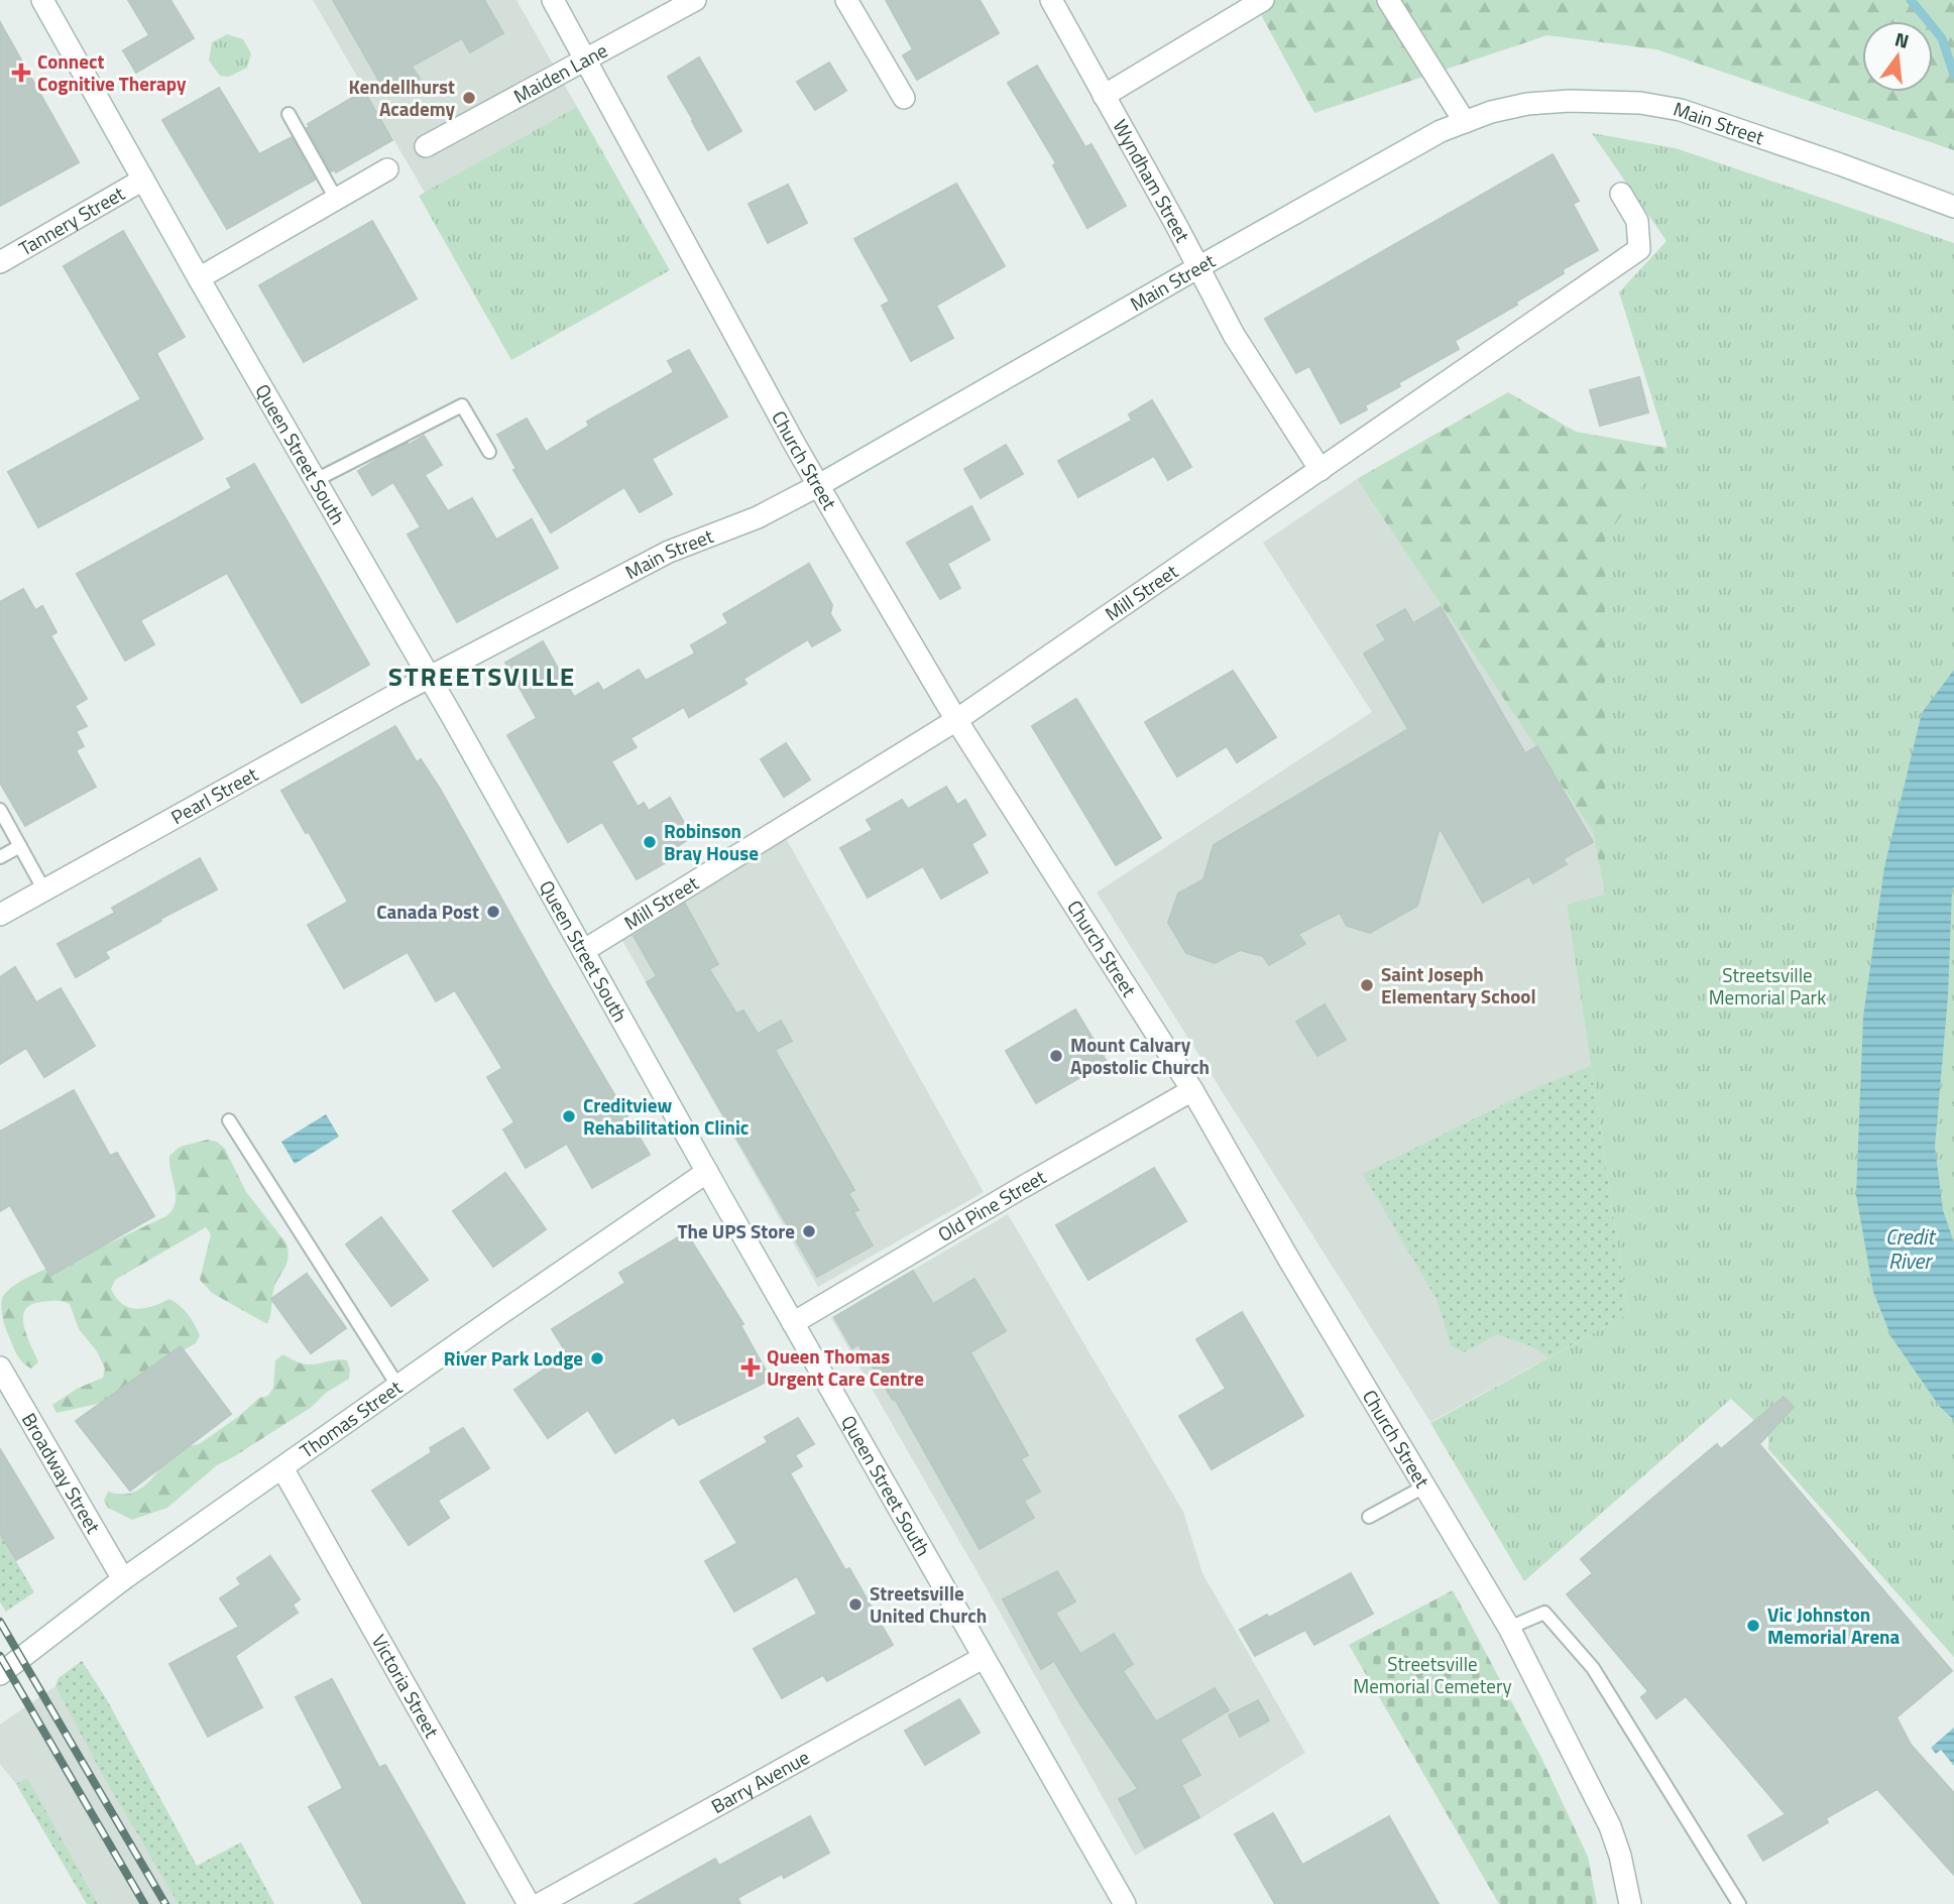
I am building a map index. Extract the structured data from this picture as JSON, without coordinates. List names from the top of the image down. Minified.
{"streets":{"street":["Maiden Lane","Main Street","Wyndham Street","Tannery Street","Queen Street South","Church Street","Mill Street","Pearl Street","Old Pine Street","Thomas Street","Broadway Street","Victoria Street","Barry Avenue"]},"crossings":[["Maiden Lane","Church Street"],["Main Street","Wyndham Street"],["Main Street","Queen Street South"],["Main Street","Church Street"],["Main Street","Pearl Street"],["Wyndham Street","Mill Street"],["Tannery Street","Queen Street South"],["Queen Street South","Mill Street"],["Queen Street South","Pearl Street"],["Queen Street South","Old Pine Street"],["Queen Street South","Thomas Street"],["Queen Street South","Barry Avenue"],["Church Street","Mill Street"],["Church Street","Old Pine Street"],["Thomas Street","Broadway Street"],["Thomas Street","Victoria Street"]],"districts":["STREETSVILLE"],"water":["Credit River"],"parks":["Streetsville Memorial Park","Streetsville Memorial Cemetery"],"places":{"health":["Connect Cognitive Therapy","Queen Thomas Urgent Care Centre"],"other":["Kendellhurst Academy","Robinson Bray House","Canada Post","Saint Joseph Elementary School","Mount Calvary Apostolic Church","Creditview Rehabilitation Clinic","The UPS Store","River Park Lodge","Streetsville United Church","Vic Johnston Memorial Arena"]},"north":"top"}
